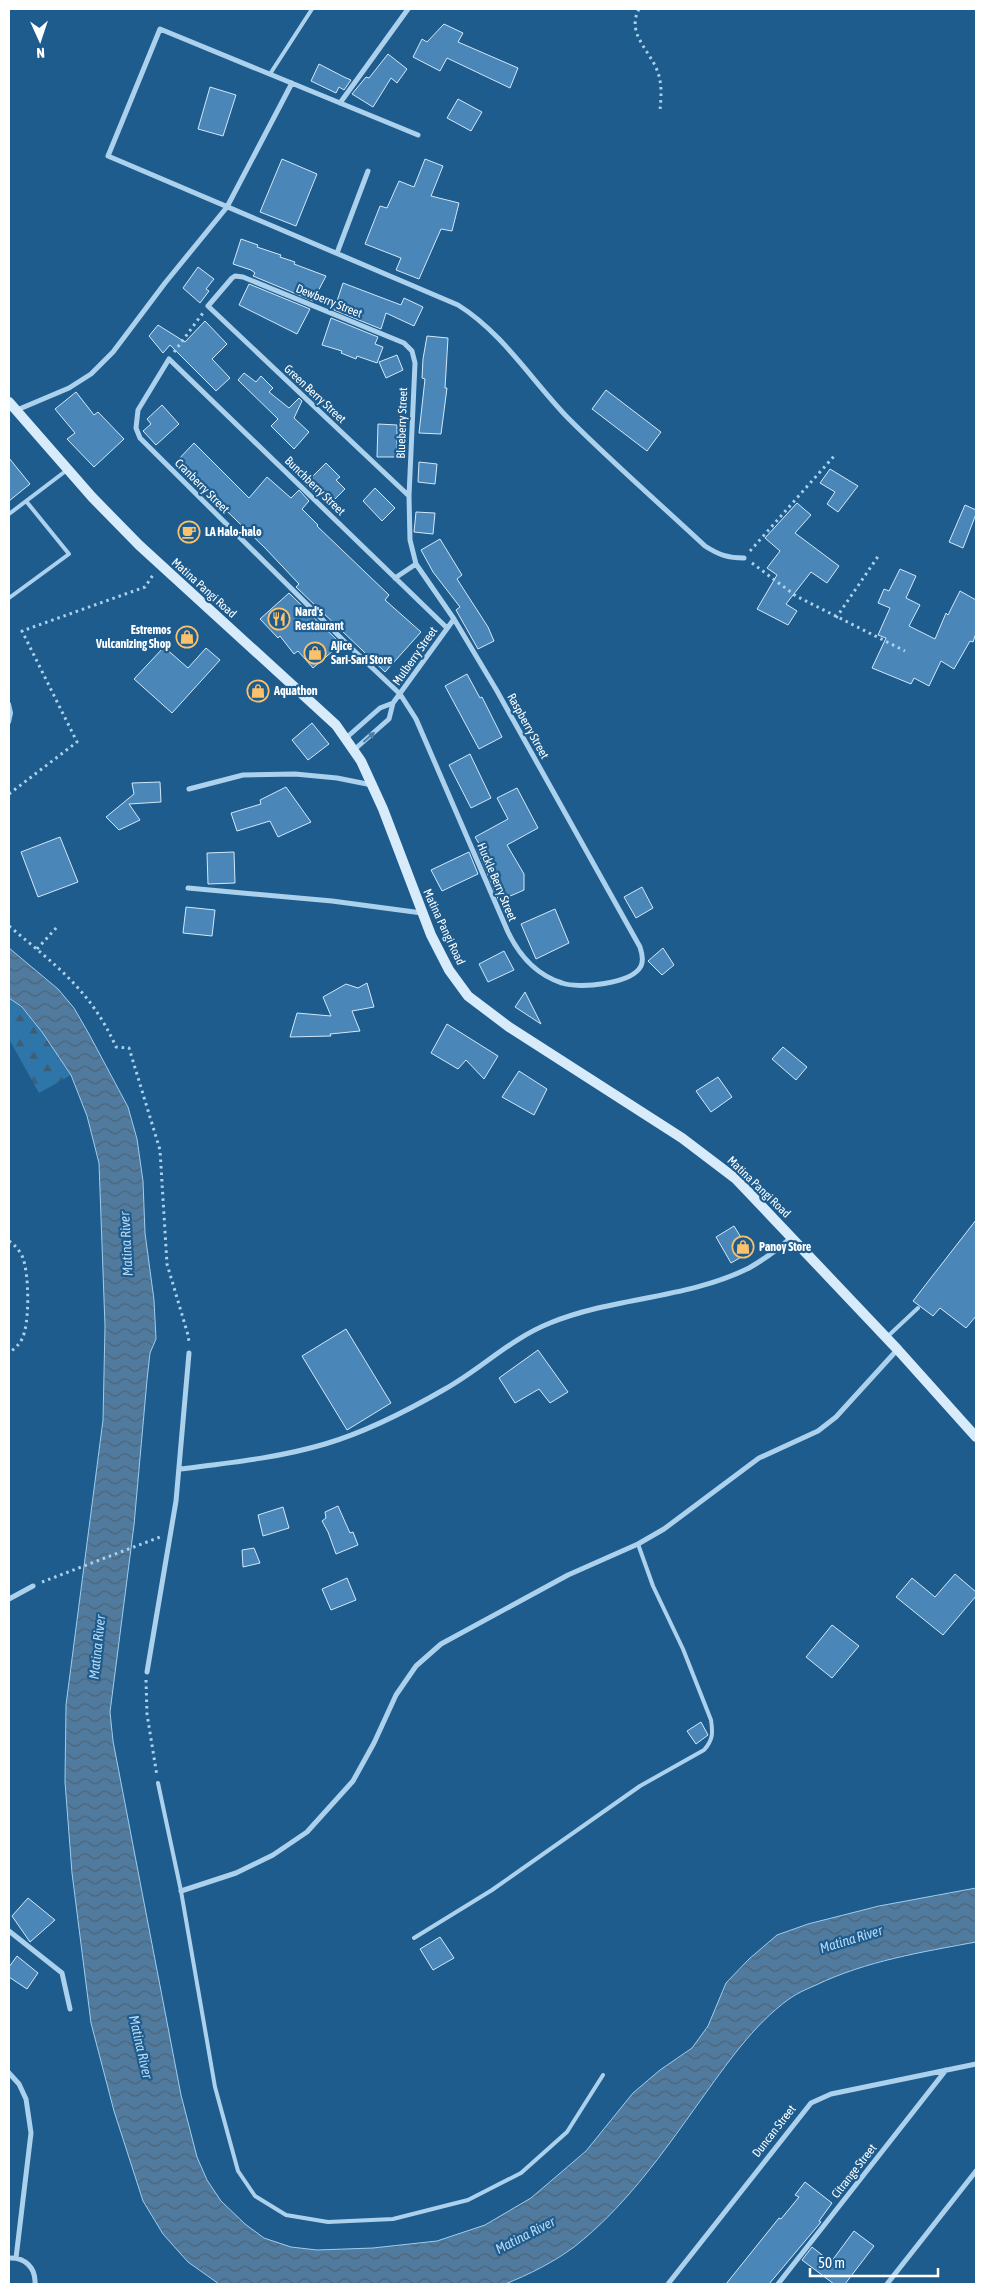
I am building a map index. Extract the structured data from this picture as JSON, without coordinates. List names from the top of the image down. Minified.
{"streets":{"street":["Dewberry Street","Green Berry Street","Blueberry Street","Cranberry Street","Bunchberry Street","Matina Pangi Road","Mulberry Street","Raspberry Street","Huckle Berry Street","Duncan Street","Citrange Street"]},"crossings":[["Dewberry Street","Green Berry Street"],["Dewberry Street","Blueberry Street"],["Green Berry Street","Blueberry Street"],["Green Berry Street","Raspberry Street"],["Blueberry Street","Raspberry Street"],["Cranberry Street","Bunchberry Street"],["Cranberry Street","Mulberry Street"],["Cranberry Street","Huckle Berry Street"],["Bunchberry Street","Mulberry Street"],["Matina Pangi Road","Mulberry Street"],["Mulberry Street","Raspberry Street"],["Mulberry Street","Huckle Berry Street"],["Raspberry Street","Huckle Berry Street"],["Duncan Street","Citrange Street"]],"water":["Matina River"],"places":{"cafe":["LA Halo-halo"],"restaurant":["Nard's Restaurant"],"shop":["Estremos Vulcanizing Shop","Ajice Sari-Sari Store","Aquathon","Panoy Store"]},"scale_bar":"50 m","north":"bottom"}
